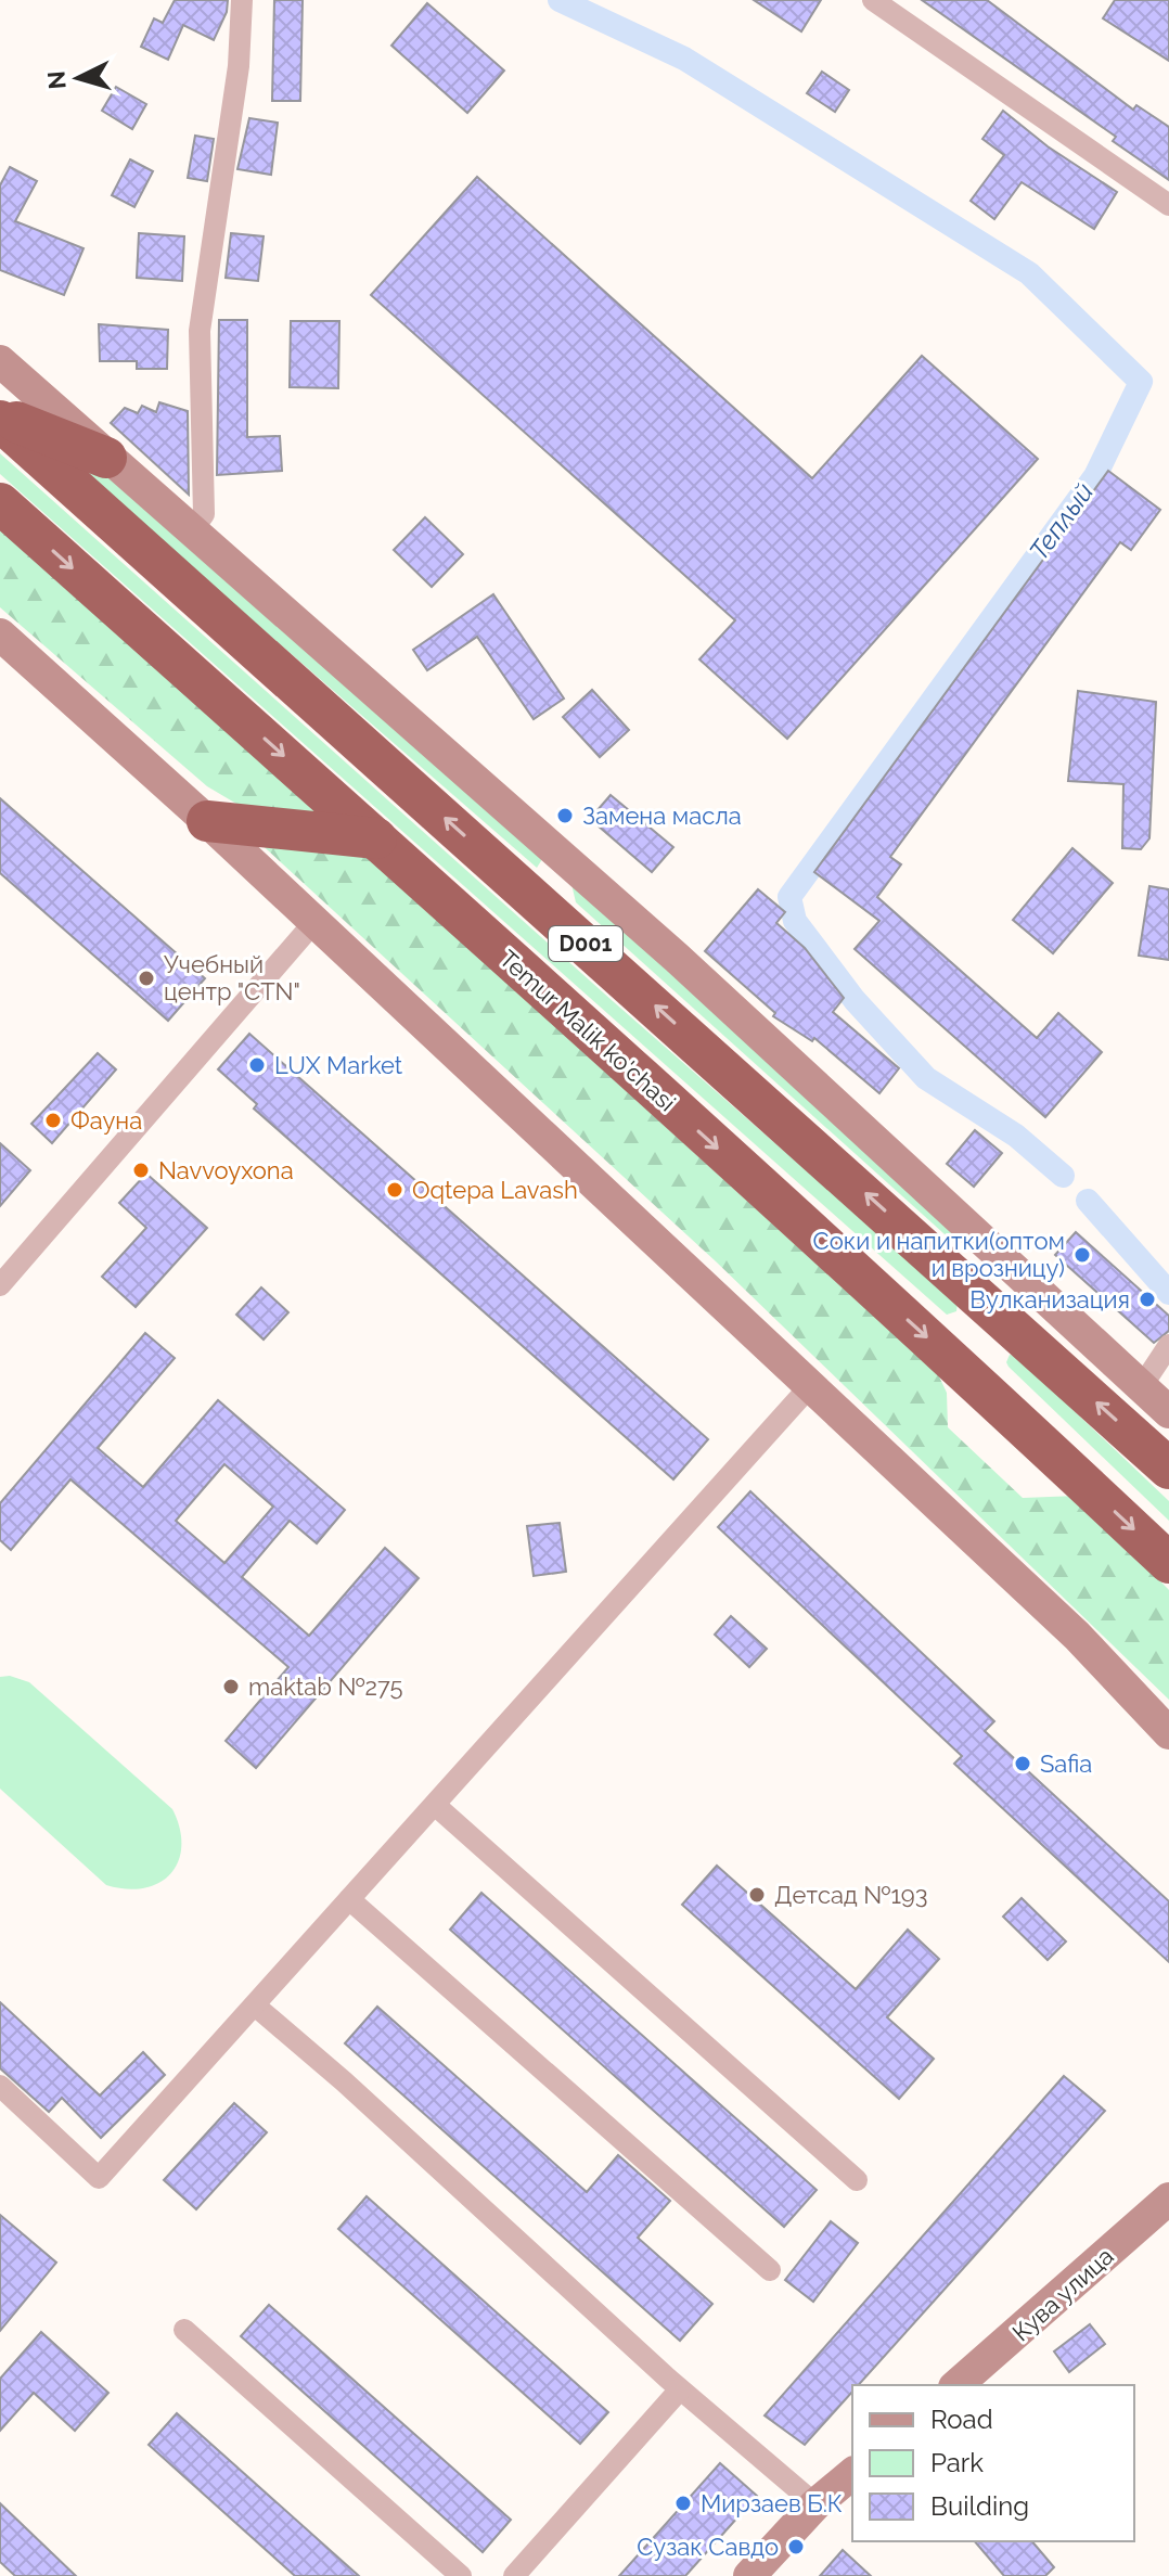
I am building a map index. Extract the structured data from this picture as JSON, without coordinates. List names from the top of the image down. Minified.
{"streets":{"highway":["D001","Temur Malik ko'chasi"],"street":["Кува улица"]},"water":["Теплый"],"places":["Замена масла","Учебный центр \"CTN\"","LUX Market","Фауна","Navvoyxona","Oqtepa Lavash","Соки и напитки(оптом и врозницу)","Вулканизация","maktab №275","Safia","Детсад №193","Мирзаев Б.К","Сузак Савдо"],"legend":["Road","Park","Building"],"north":"left"}
